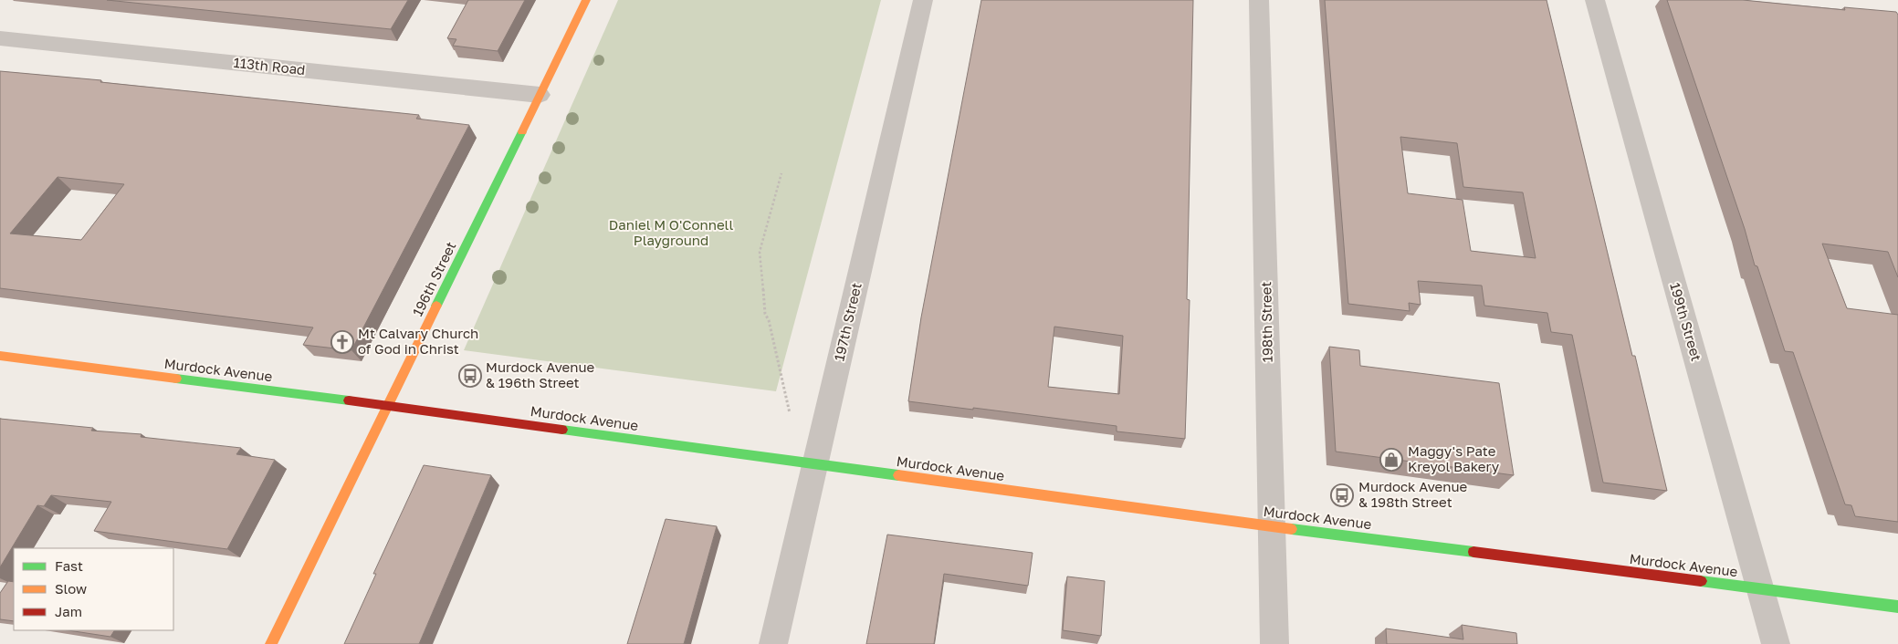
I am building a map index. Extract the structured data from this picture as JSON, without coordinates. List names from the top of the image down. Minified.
{"streets":{"street":["113th Road","196th Street","197th Street","198th Street","199th Street","Murdock Avenue"]},"crossings":[["113th Road","196th Street"],["196th Street","Murdock Avenue"],["197th Street","Murdock Avenue"],["198th Street","Murdock Avenue"],["199th Street","Murdock Avenue"]],"parks":["Daniel M O'Connell Playground"],"places":{"church":["Mt Calvary Church of God in Christ"],"bus stop":["Murdock Avenue & 196th Street","Murdock Avenue & 198th Street"],"shop":["Maggy's Pate Kreyol Bakery"]},"legend":["Fast","Slow","Jam"]}
